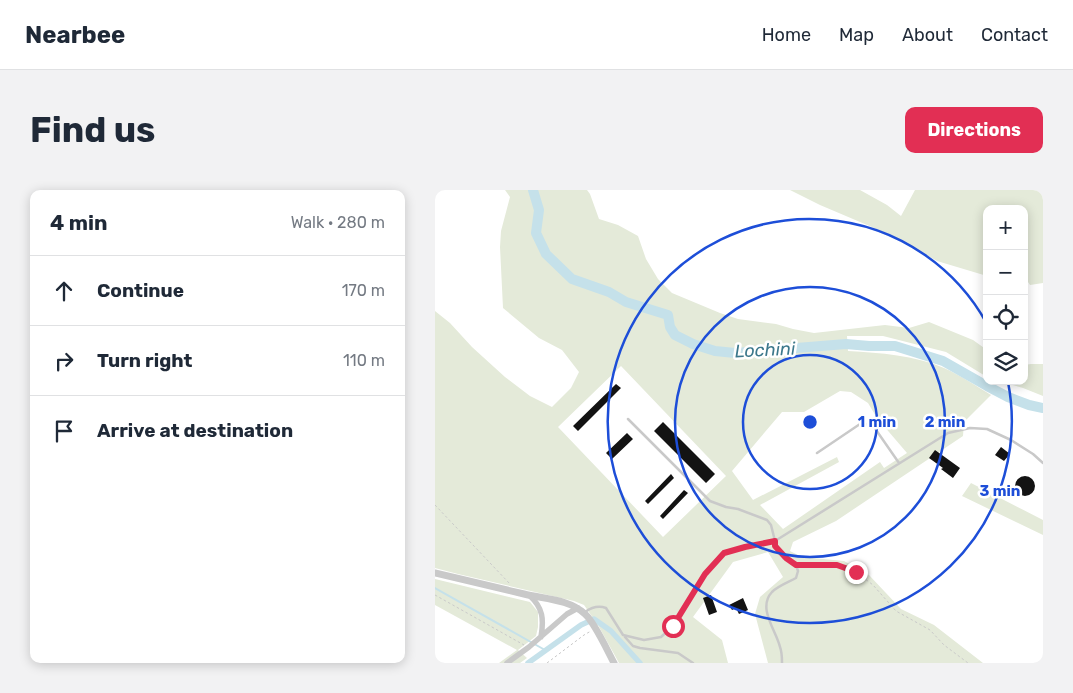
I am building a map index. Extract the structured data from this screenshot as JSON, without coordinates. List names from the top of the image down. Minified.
{"water":["Lochini"],"page":{"header":"Nearbee","nav":["Home","Map","About","Contact"],"buttons":"Directions","title":"Find us","heading":["4 min","Walk · 280 m"],"map_buttons":["+","−"],"list":[["Continue","170 m"],["Turn right","110 m"],"Arrive at destination"]},"rings":["1 min","2 min","3 min"]}
